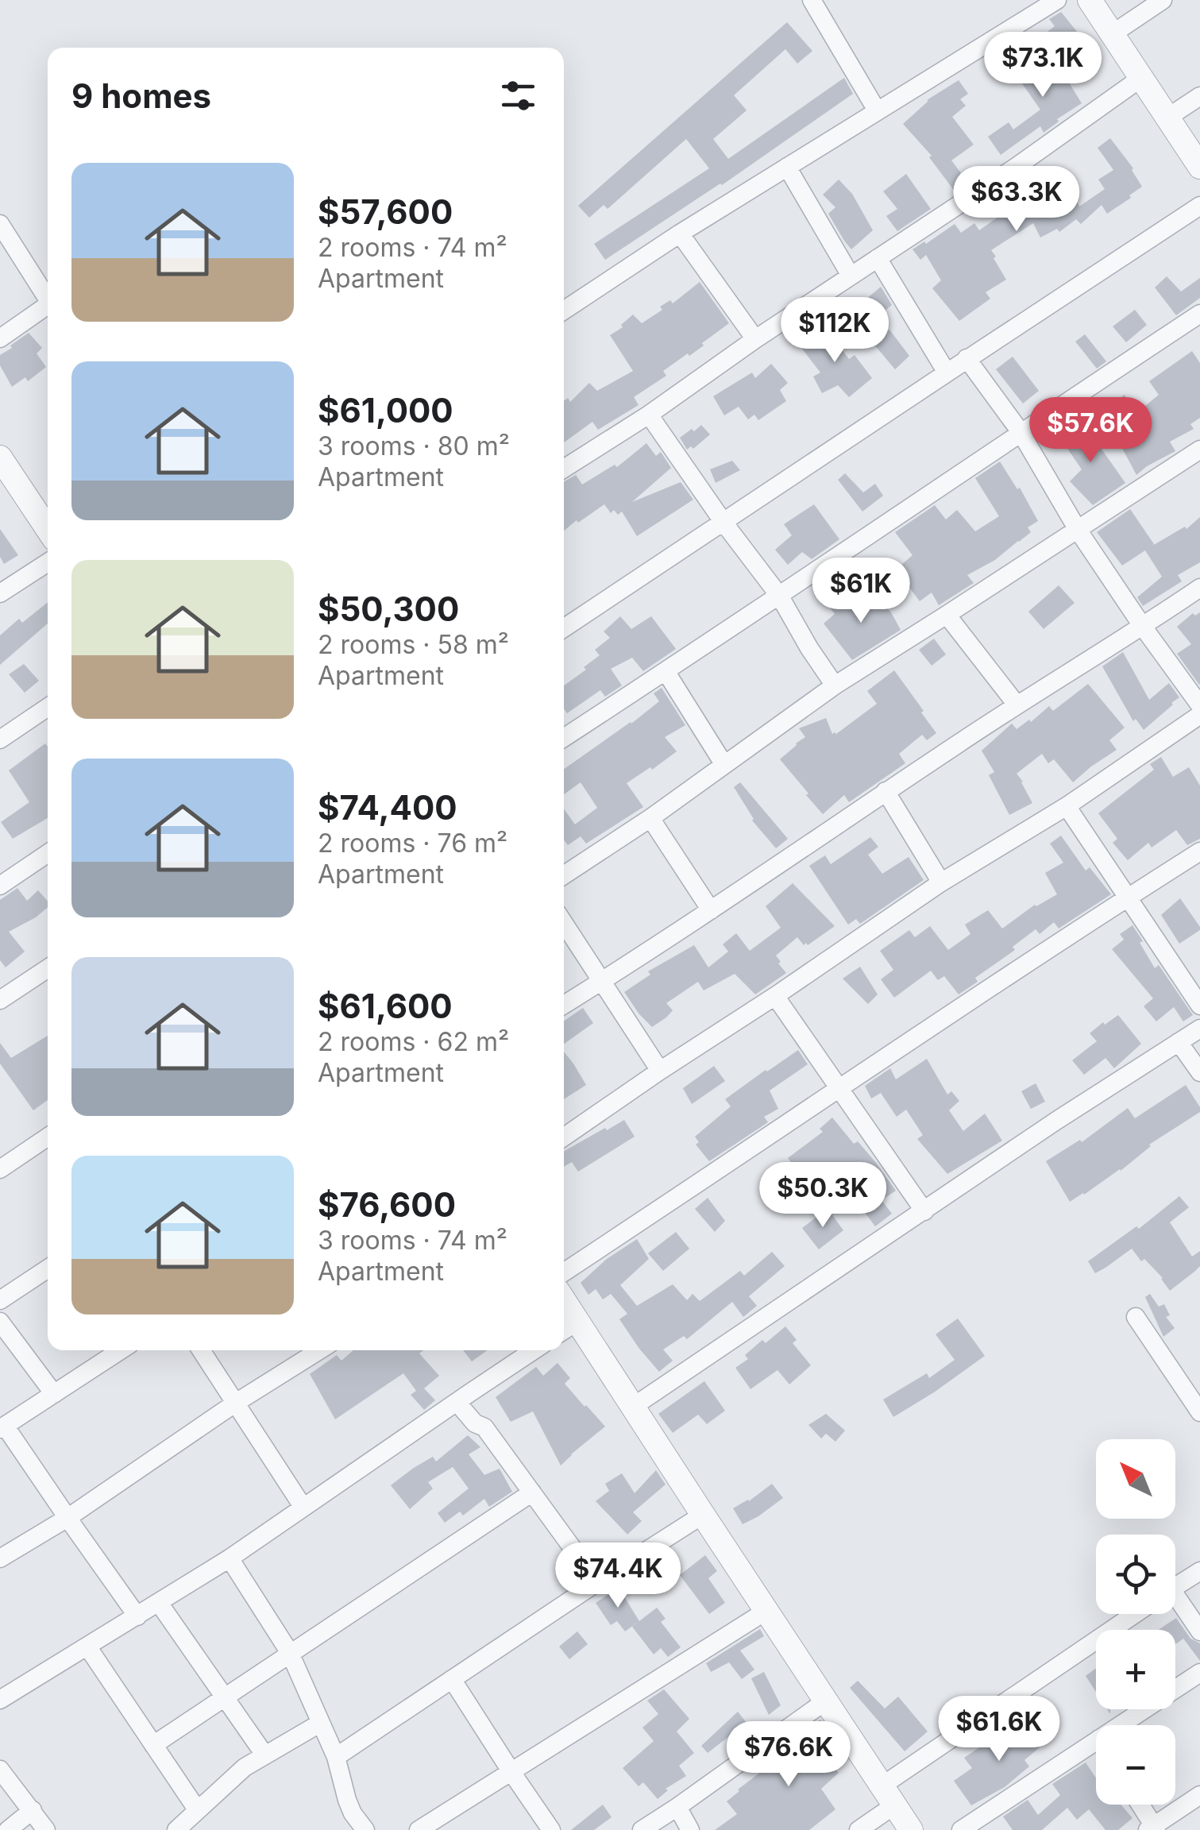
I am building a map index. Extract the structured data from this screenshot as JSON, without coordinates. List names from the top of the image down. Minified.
{"north":"top left","page":{"price":["$73.1K","$63.3K","$112K","$57.6K","$61K","$50.3K","$74.4K","$61.6K","$76.6K"],"heading":"9 homes","list":[{"name":"$57,600","note":"2 rooms · 74 m² · Apartment"},{"name":"$61,000","note":"3 rooms · 80 m² · Apartment"},{"name":"$50,300","note":"2 rooms · 58 m² · Apartment"},{"name":"$74,400","note":"2 rooms · 76 m² · Apartment"},{"name":"$61,600","note":"2 rooms · 62 m² · Apartment"},{"name":"$76,600","note":"3 rooms · 74 m² · Apartment"}],"map_buttons":["+","−"]}}
